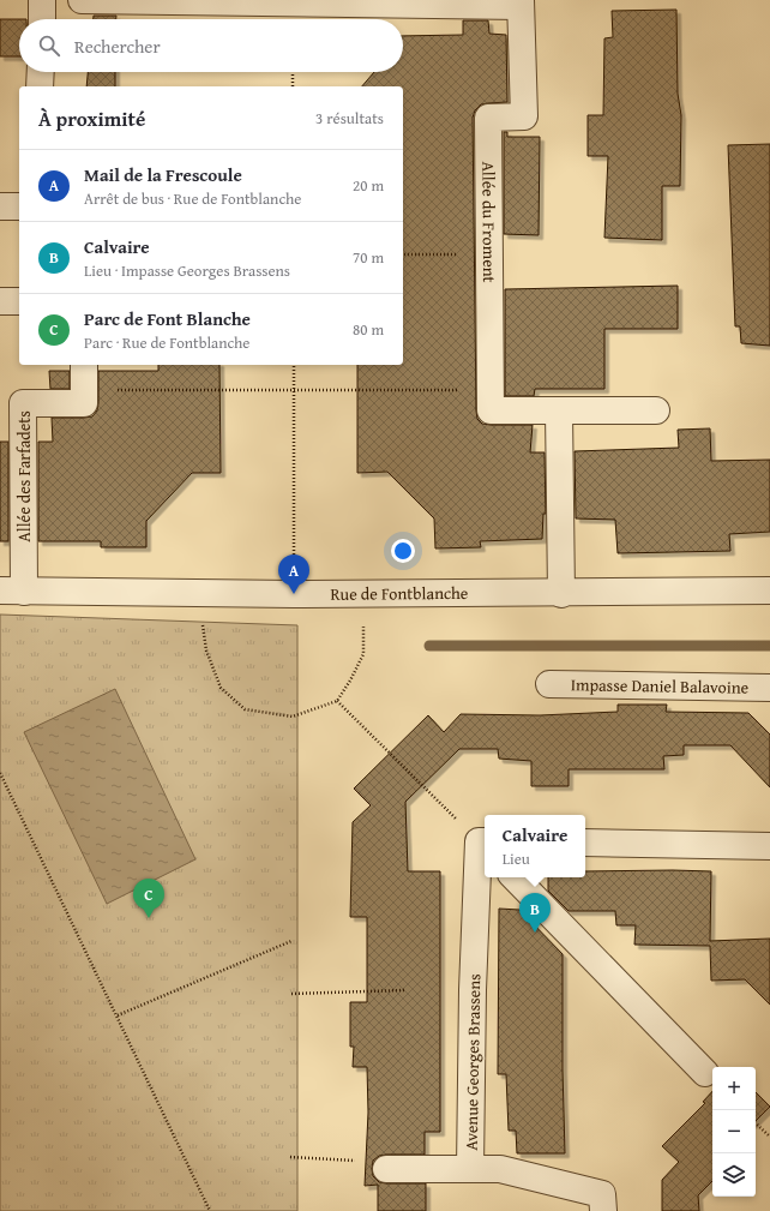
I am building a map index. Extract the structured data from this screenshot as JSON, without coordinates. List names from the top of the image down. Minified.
{"streets":{"street":["Allée du Froment","Allée des Farfadets","Rue de Fontblanche","Impasse Daniel Balavoine","Avenue Georges Brassens"]},"crossings":[["Allée des Farfadets","Rue de Fontblanche"]],"page":{"search":"Rechercher","heading":["À proximité","3 résultats"],"list":[{"mark":"A","name":"Mail de la Frescoule","note":"Arrêt de bus · Rue de Fontblanche","value":"20 m"},{"mark":"B","name":"Calvaire","note":"Lieu · Impasse Georges Brassens","value":"70 m"},{"mark":"C","name":"Parc de Font Blanche","note":"Parc · Rue de Fontblanche","value":"80 m"}],"pins":["A","C","B"],"popup":["Calvaire","Lieu"],"map_buttons":["+","−"]}}
